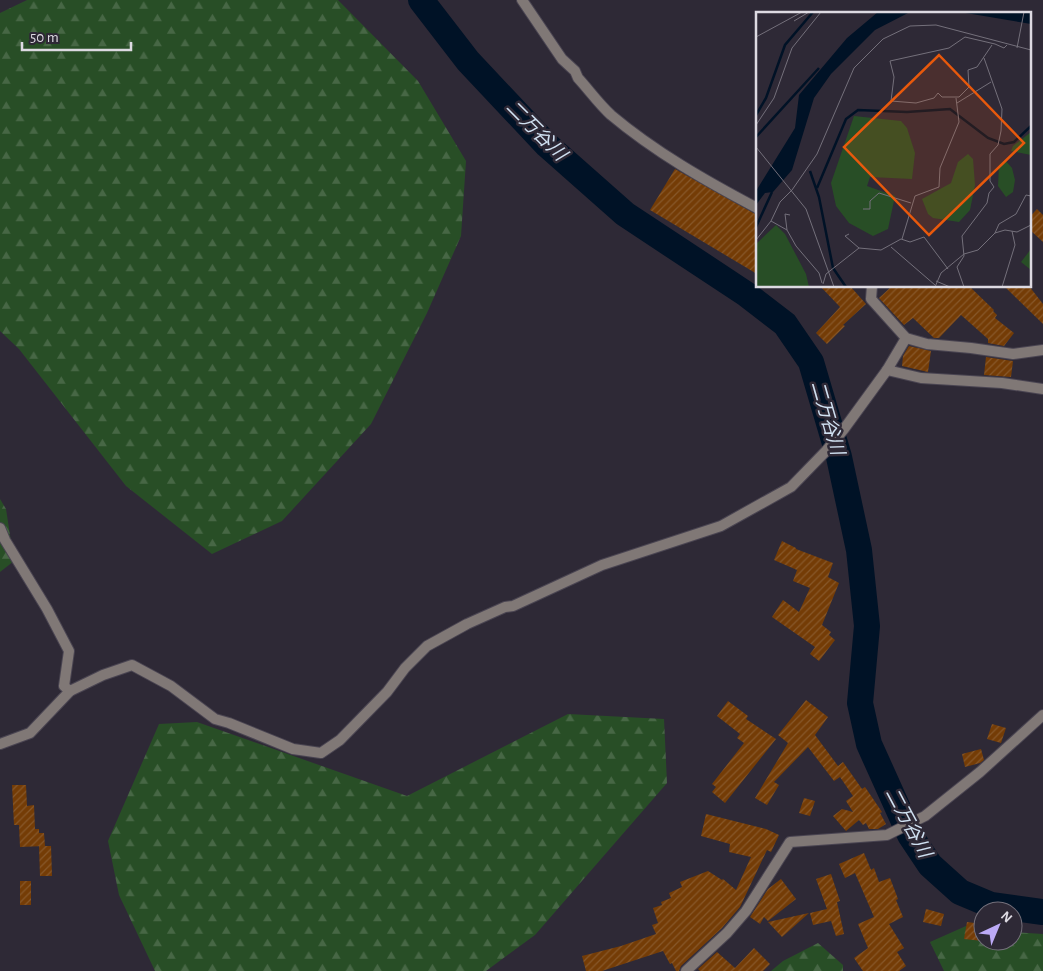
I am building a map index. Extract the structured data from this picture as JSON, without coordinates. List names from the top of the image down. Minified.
{"water":["二万谷川"],"scale_bar":"50 m","north":"top right"}
